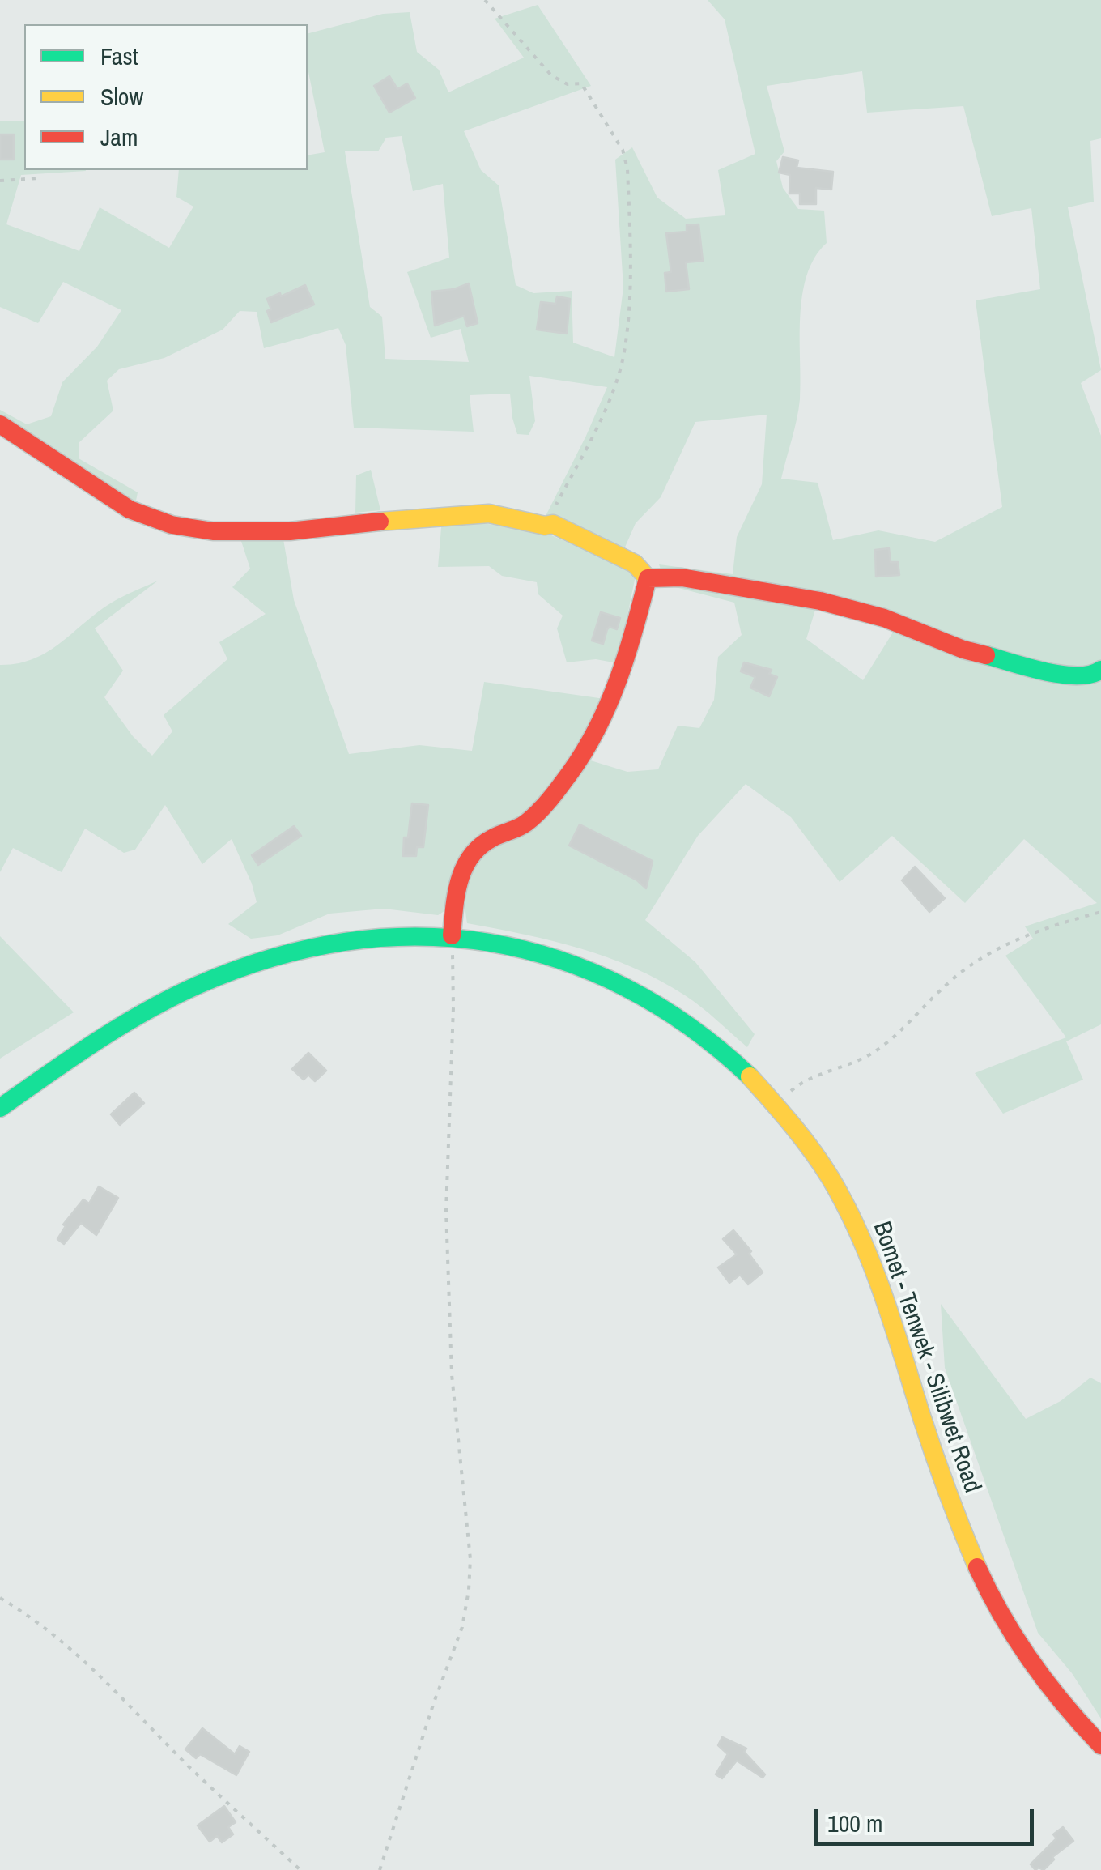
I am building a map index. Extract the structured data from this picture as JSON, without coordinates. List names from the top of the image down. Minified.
{"streets":{"main road":["Bomet - Tenwek - Silibwet Road"]},"legend":["Fast","Slow","Jam"],"scale_bar":"100 m"}
